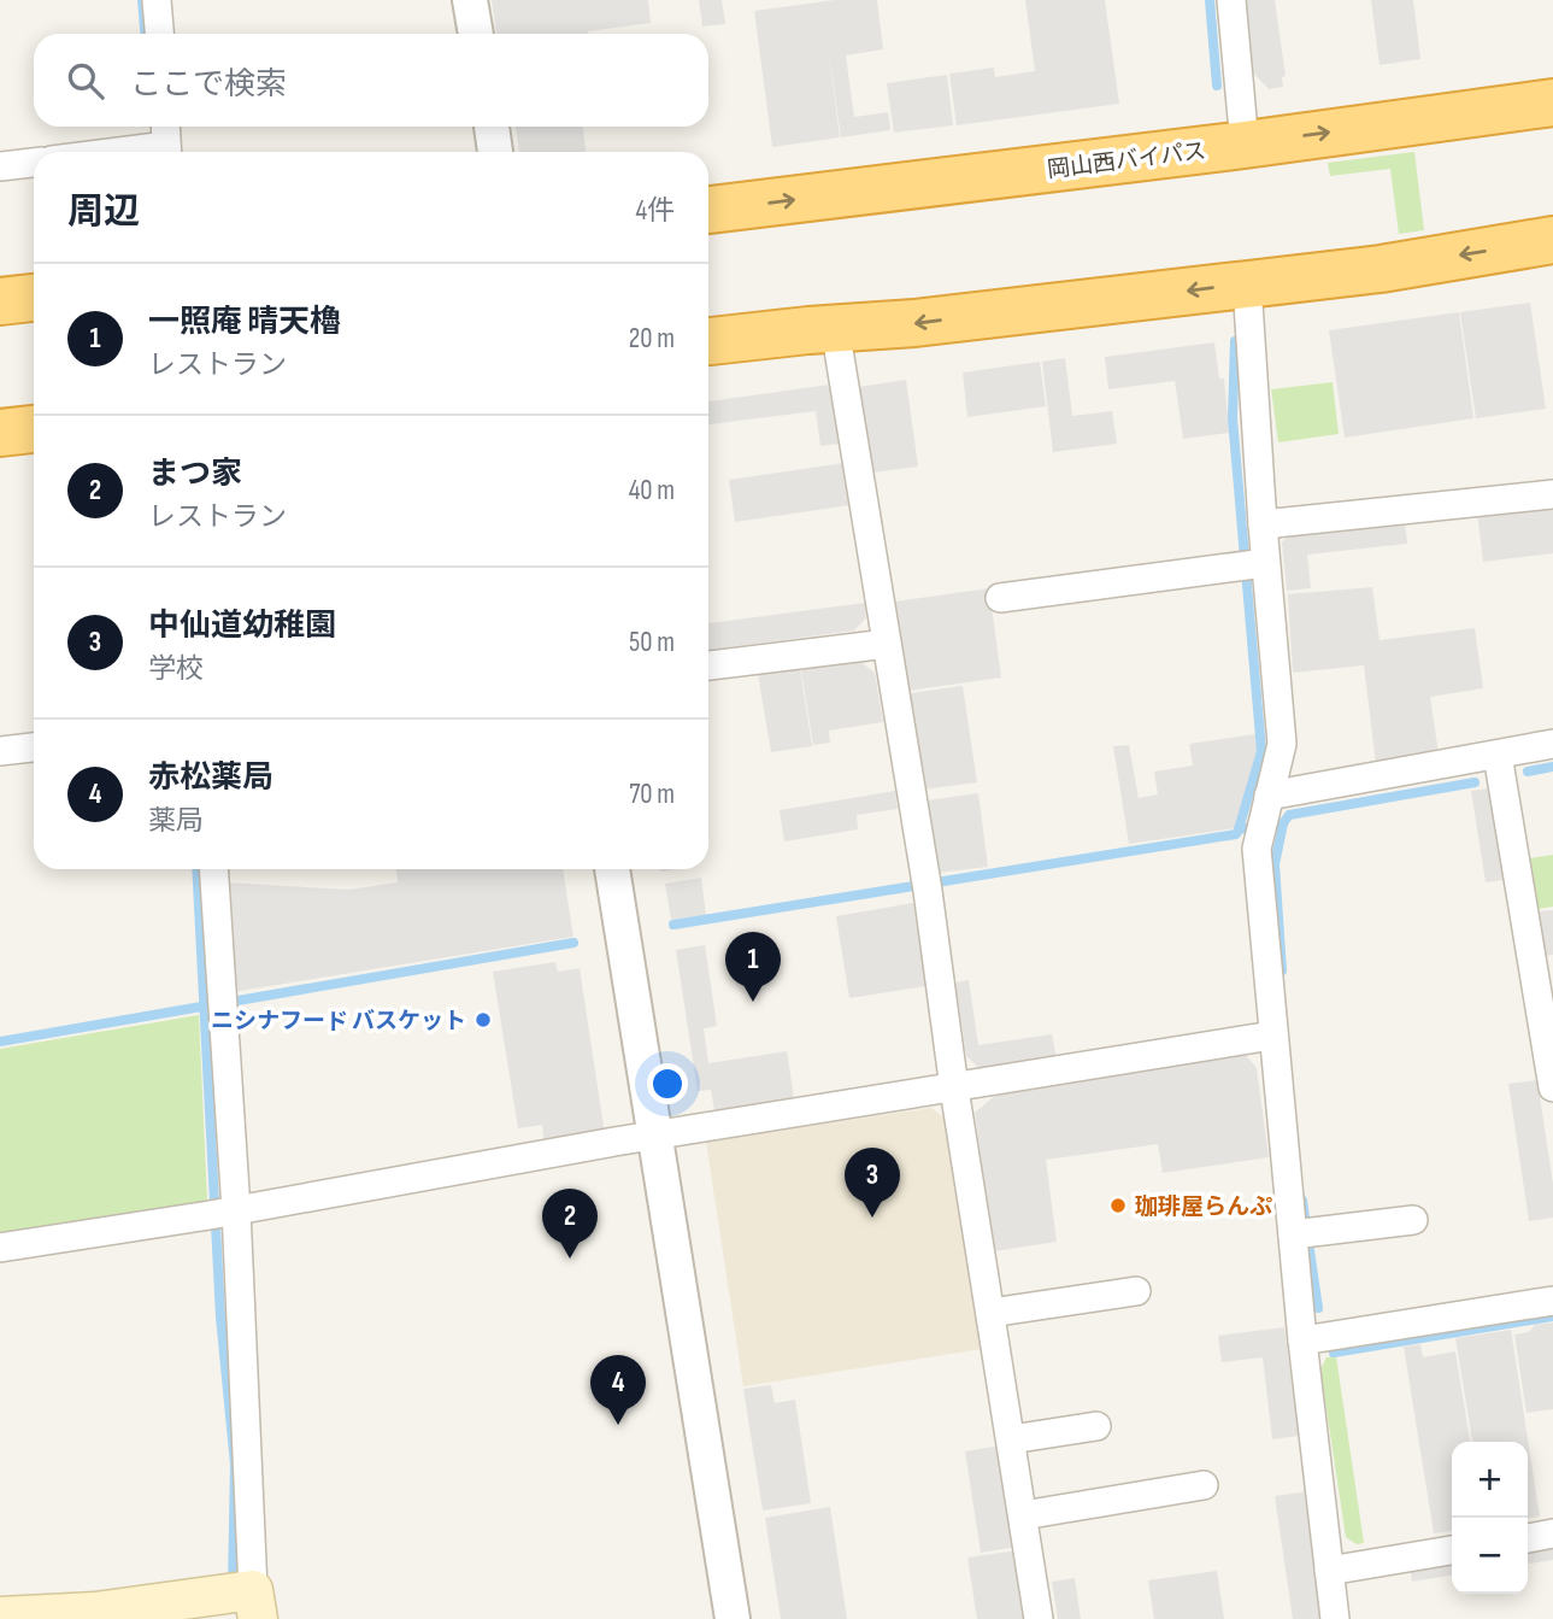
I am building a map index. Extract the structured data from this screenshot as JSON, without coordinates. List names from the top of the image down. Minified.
{"streets":{"highway":["岡山西バイパス"]},"places":["ニシナフード バスケット","珈琲屋らんぷ"],"page":{"search":"ここで検索","heading":["周辺","4件"],"list":[{"mark":"1","name":"一照庵 晴天櫓","note":"レストラン","value":"20 m"},{"mark":"2","name":"まつ家","note":"レストラン","value":"40 m"},{"mark":"3","name":"中仙道幼稚園","note":"学校","value":"50 m"},{"mark":"4","name":"赤松薬局","note":"薬局","value":"70 m"}],"pins":["1","3","2","4"],"map_buttons":["+","−"]}}
